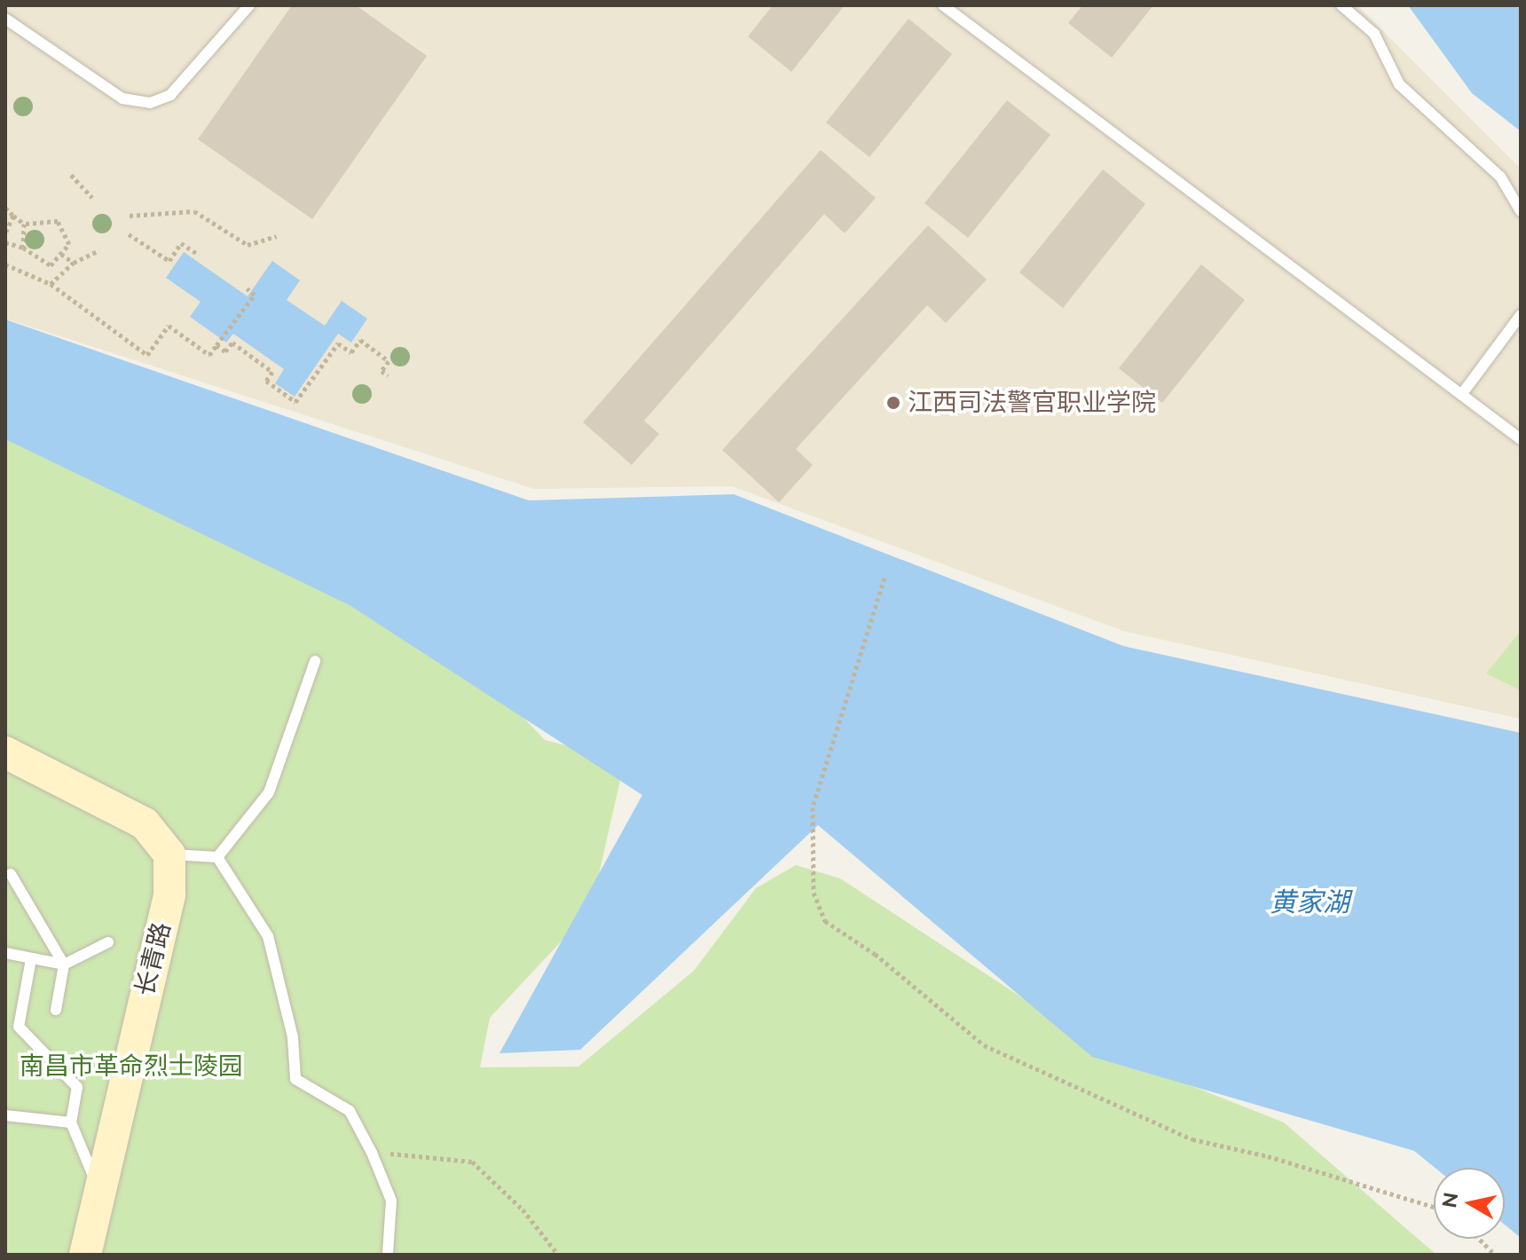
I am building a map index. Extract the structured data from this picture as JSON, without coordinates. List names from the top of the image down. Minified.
{"streets":{"street":["长青路"]},"water":["黄家湖"],"parks":["南昌市革命烈士陵园"],"places":["江西司法警官职业学院"],"north":"left"}
